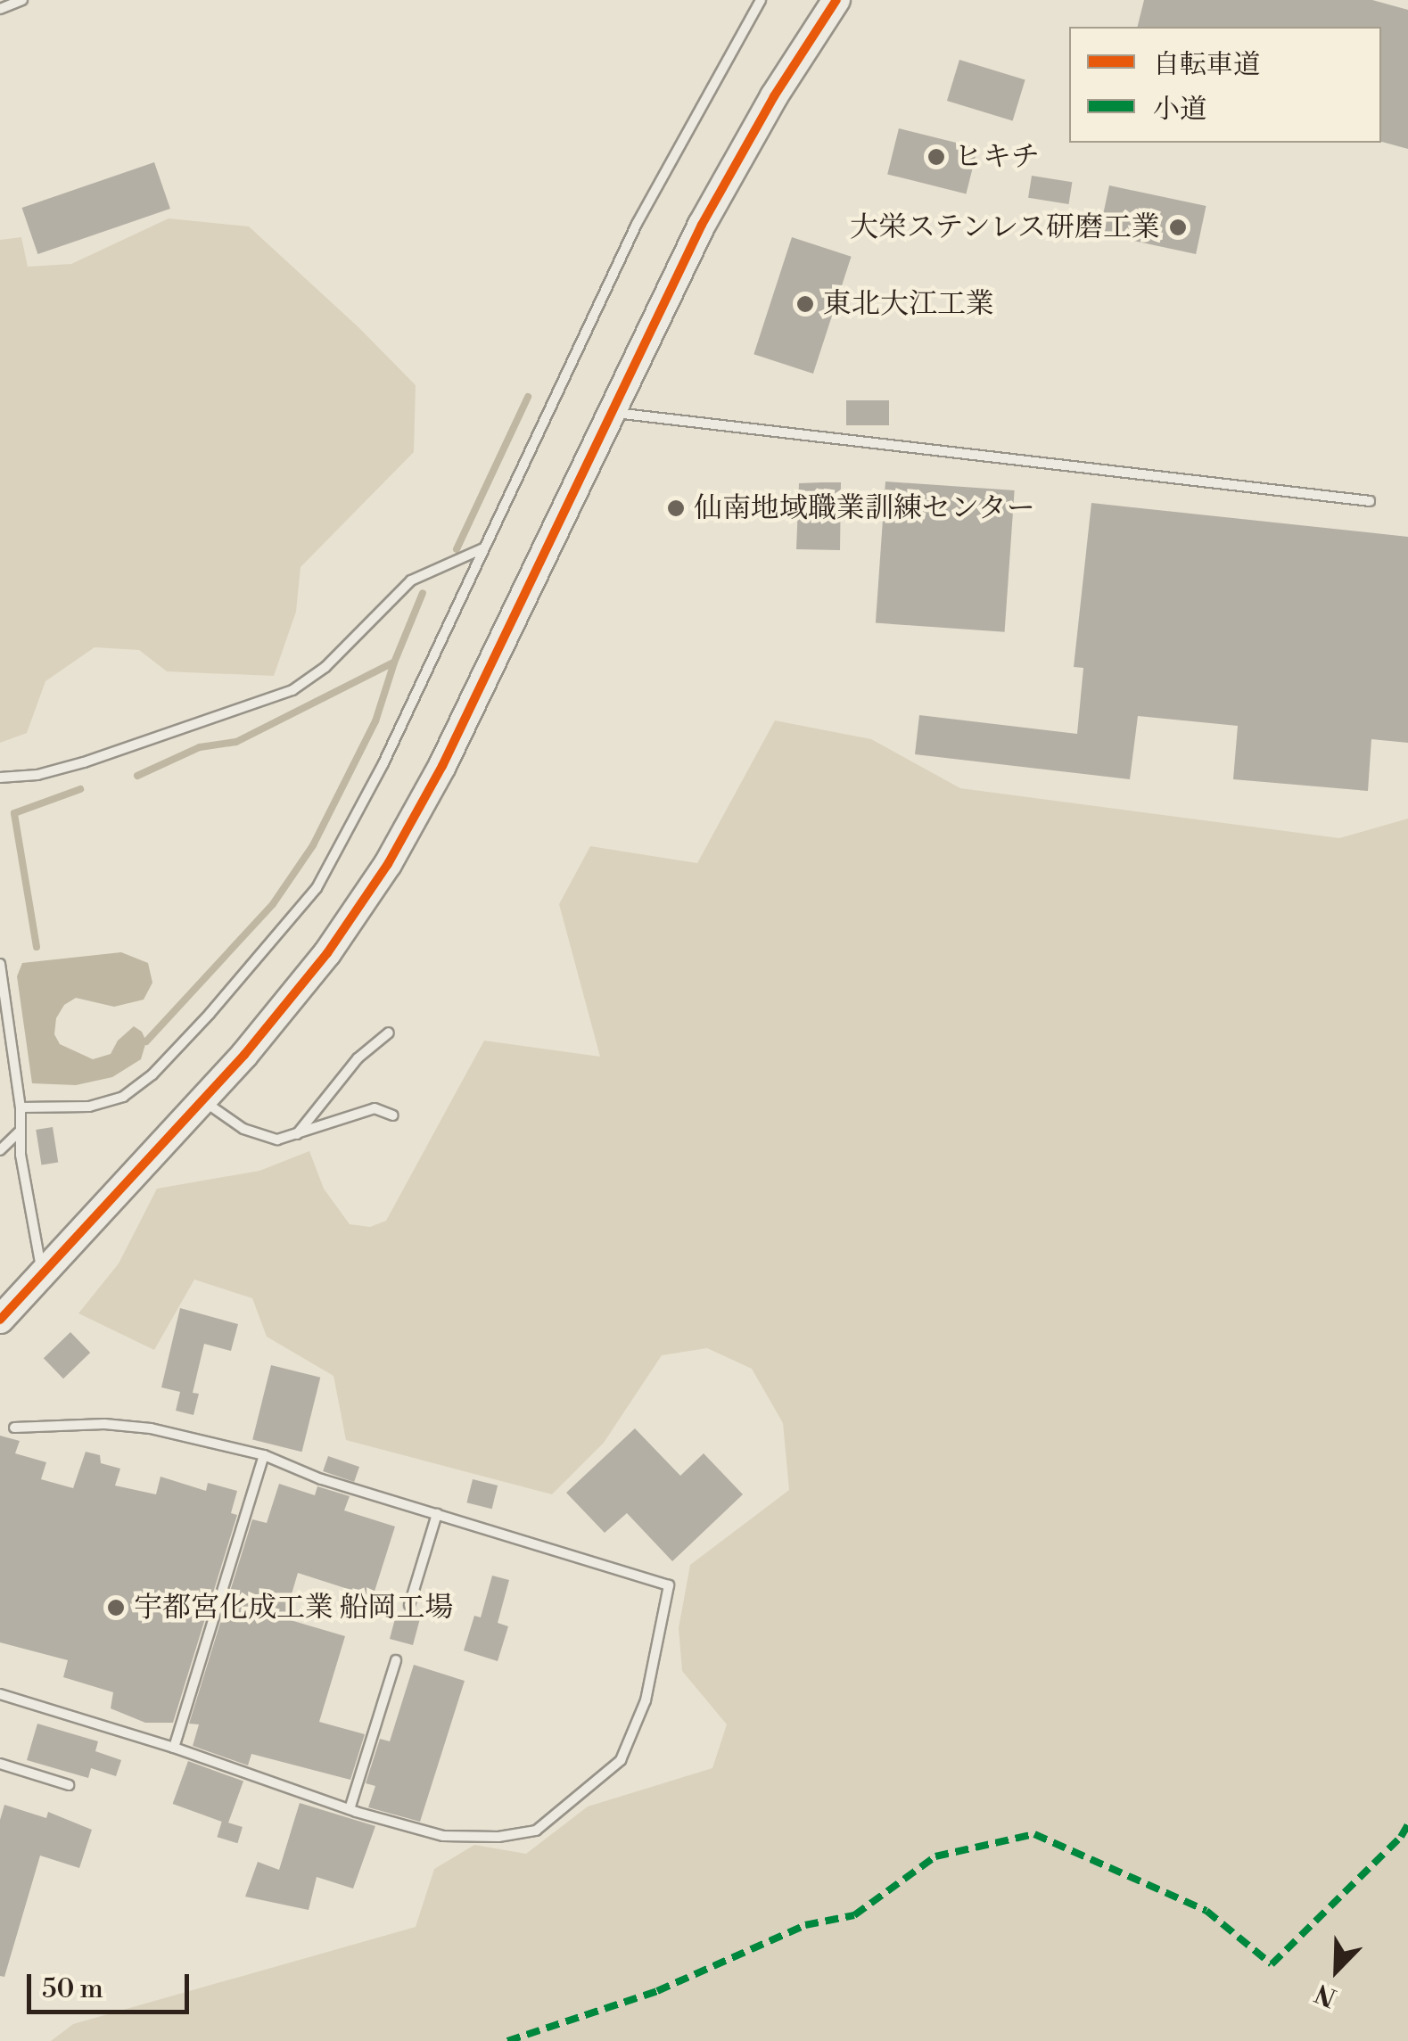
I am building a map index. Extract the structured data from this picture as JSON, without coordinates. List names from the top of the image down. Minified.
{"places":["ヒキチ","大栄ステンレス研磨工業","東北大江工業","仙南地域職業訓練センター","宇都宮化成工業 船岡工場"],"legend":["自転車道","小道"],"scale_bar":"50 m","north":"bottom left"}
